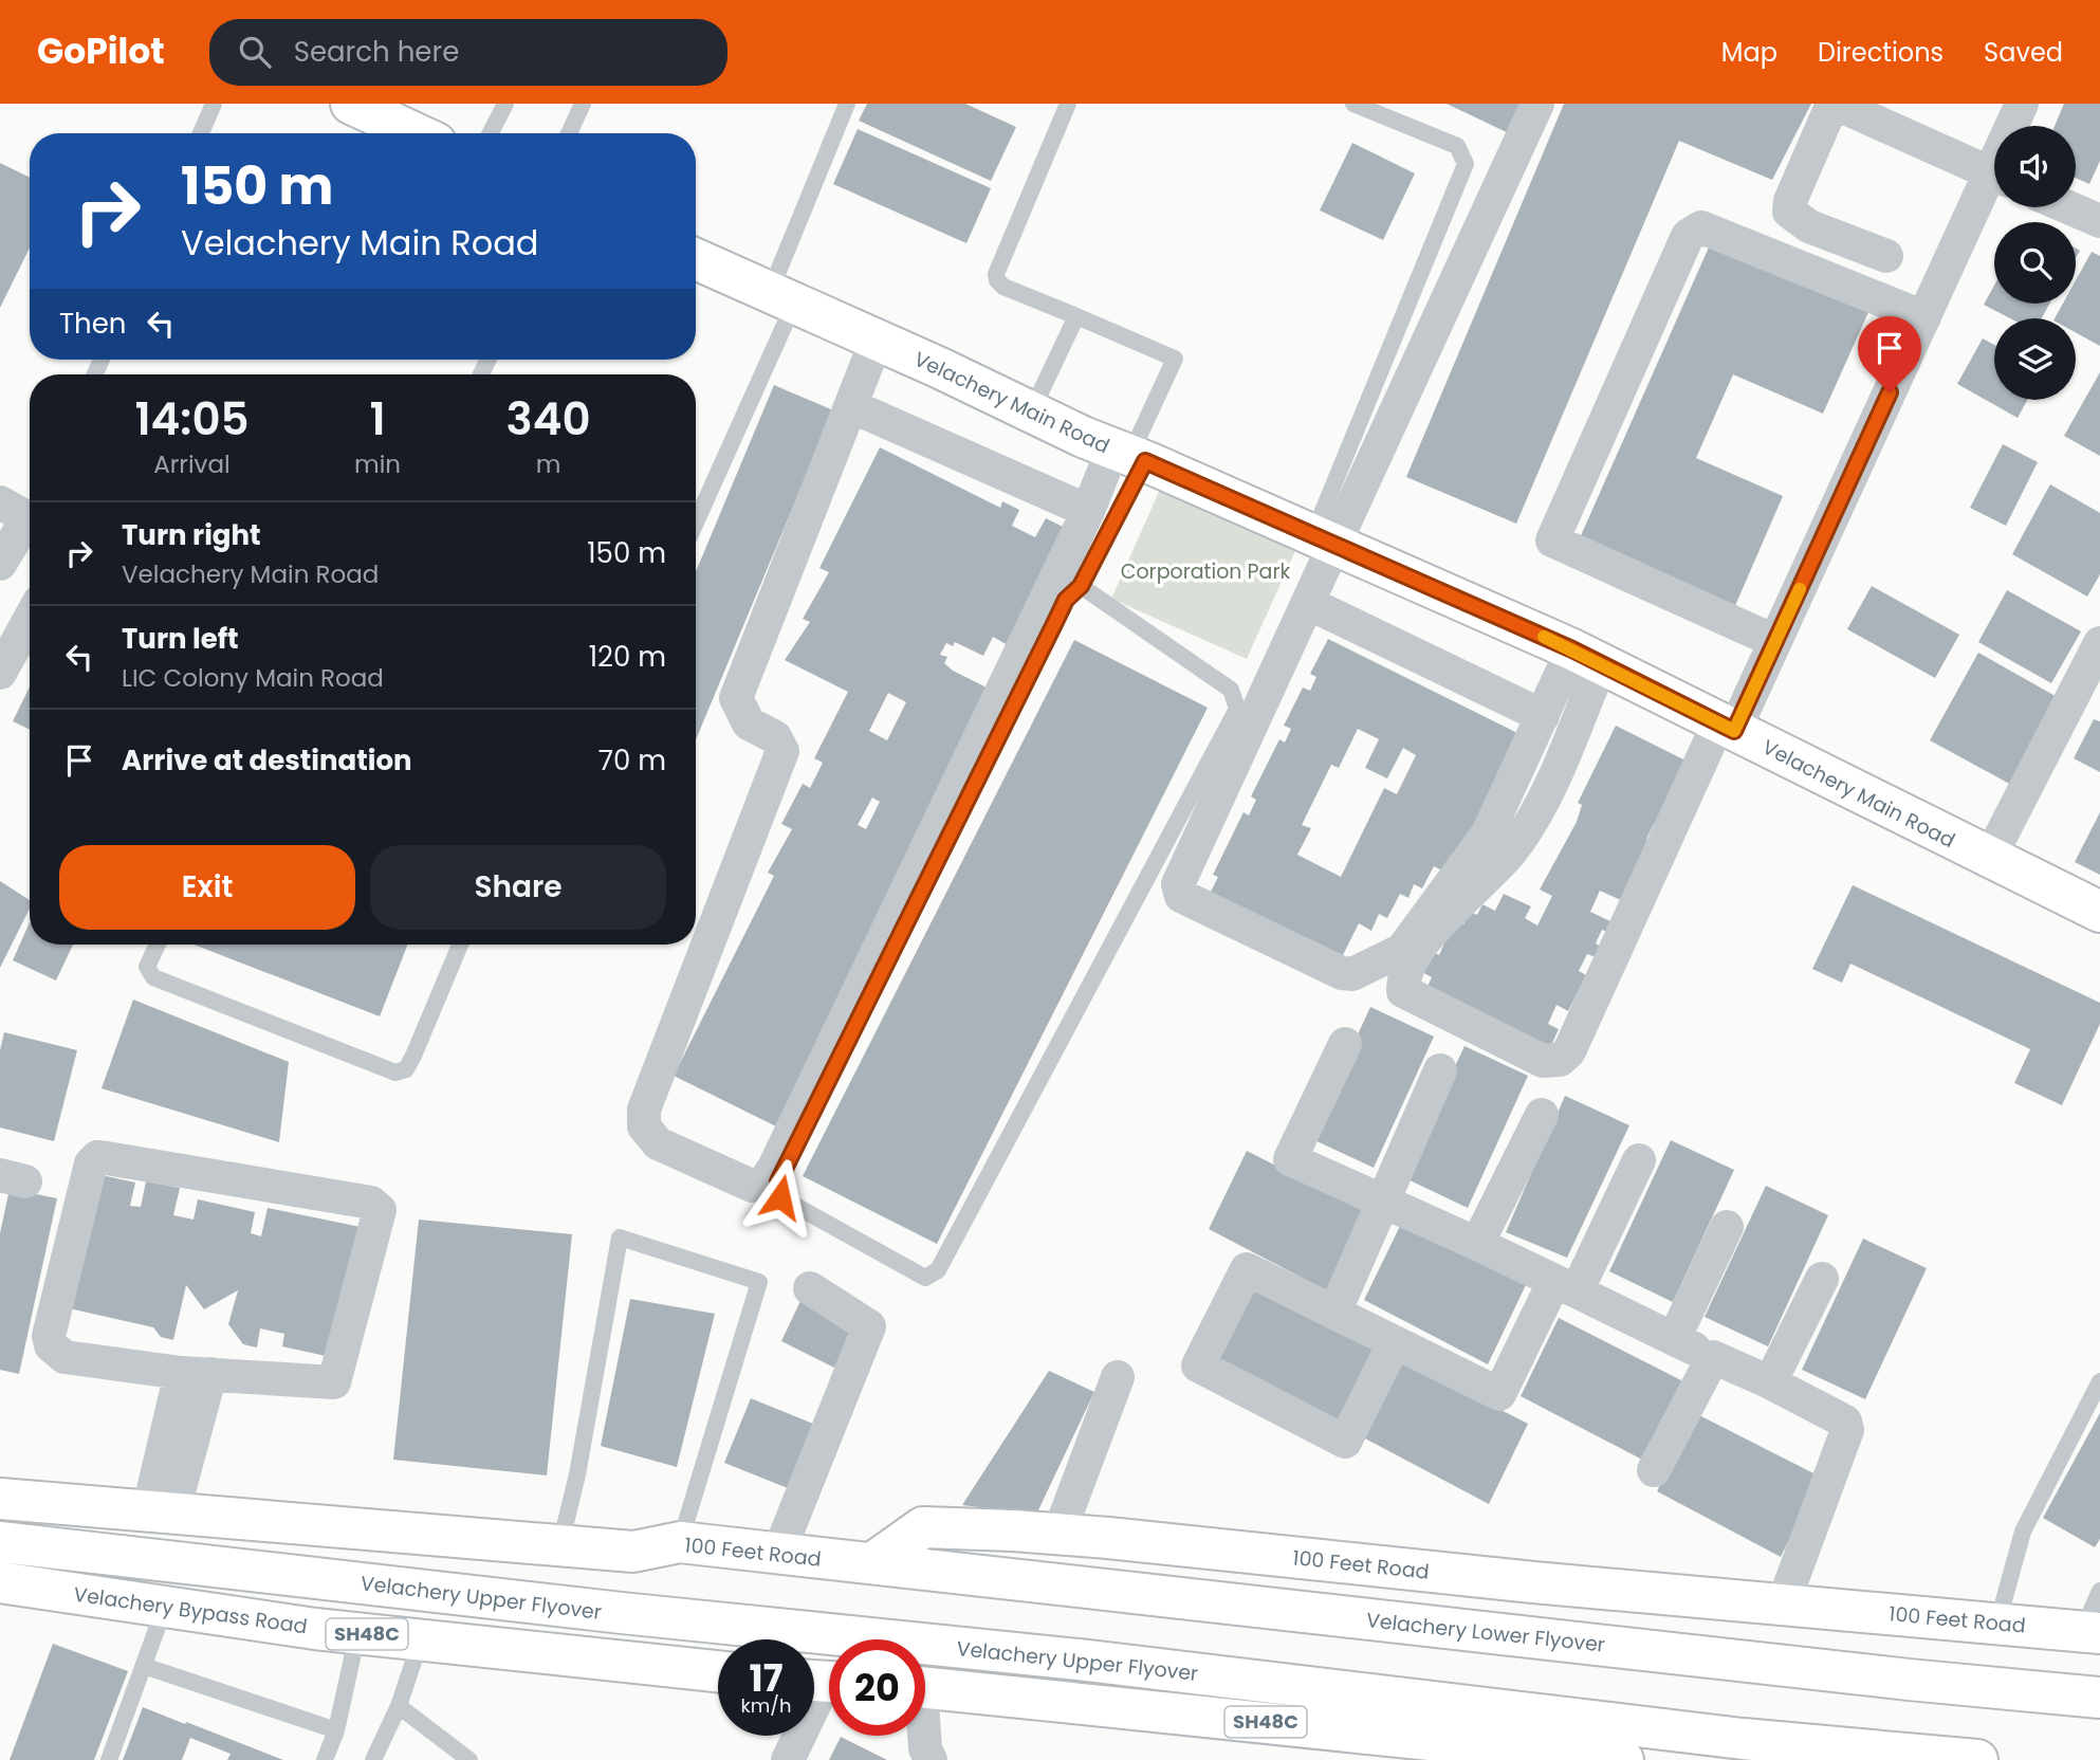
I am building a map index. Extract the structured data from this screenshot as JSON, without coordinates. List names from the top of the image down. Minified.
{"streets":{"main road":["Velachery Main Road","100 Feet Road","Velachery Upper Flyover","Velachery Bypass Road","Velachery Lower Flyover","SH48C"]},"crossings":[["100 Feet Road","Velachery Lower Flyover"]],"parks":["Corporation Park"],"page":{"header":"GoPilot","search":"Search here","nav":["Map","Directions","Saved"],"turn":["150 m","Velachery Main Road"],"then":"Then","eta":["14:05","Arrival","1","min","340","m"],"list":[{"name":"Turn right","note":"Velachery Main Road","value":"150 m"},{"name":"Turn left","note":"LIC Colony Main Road","value":"120 m"},{"name":"Arrive at destination","value":"70 m"}],"buttons":["Exit","Share"],"speed":"17 km/h","limit":"20"}}
